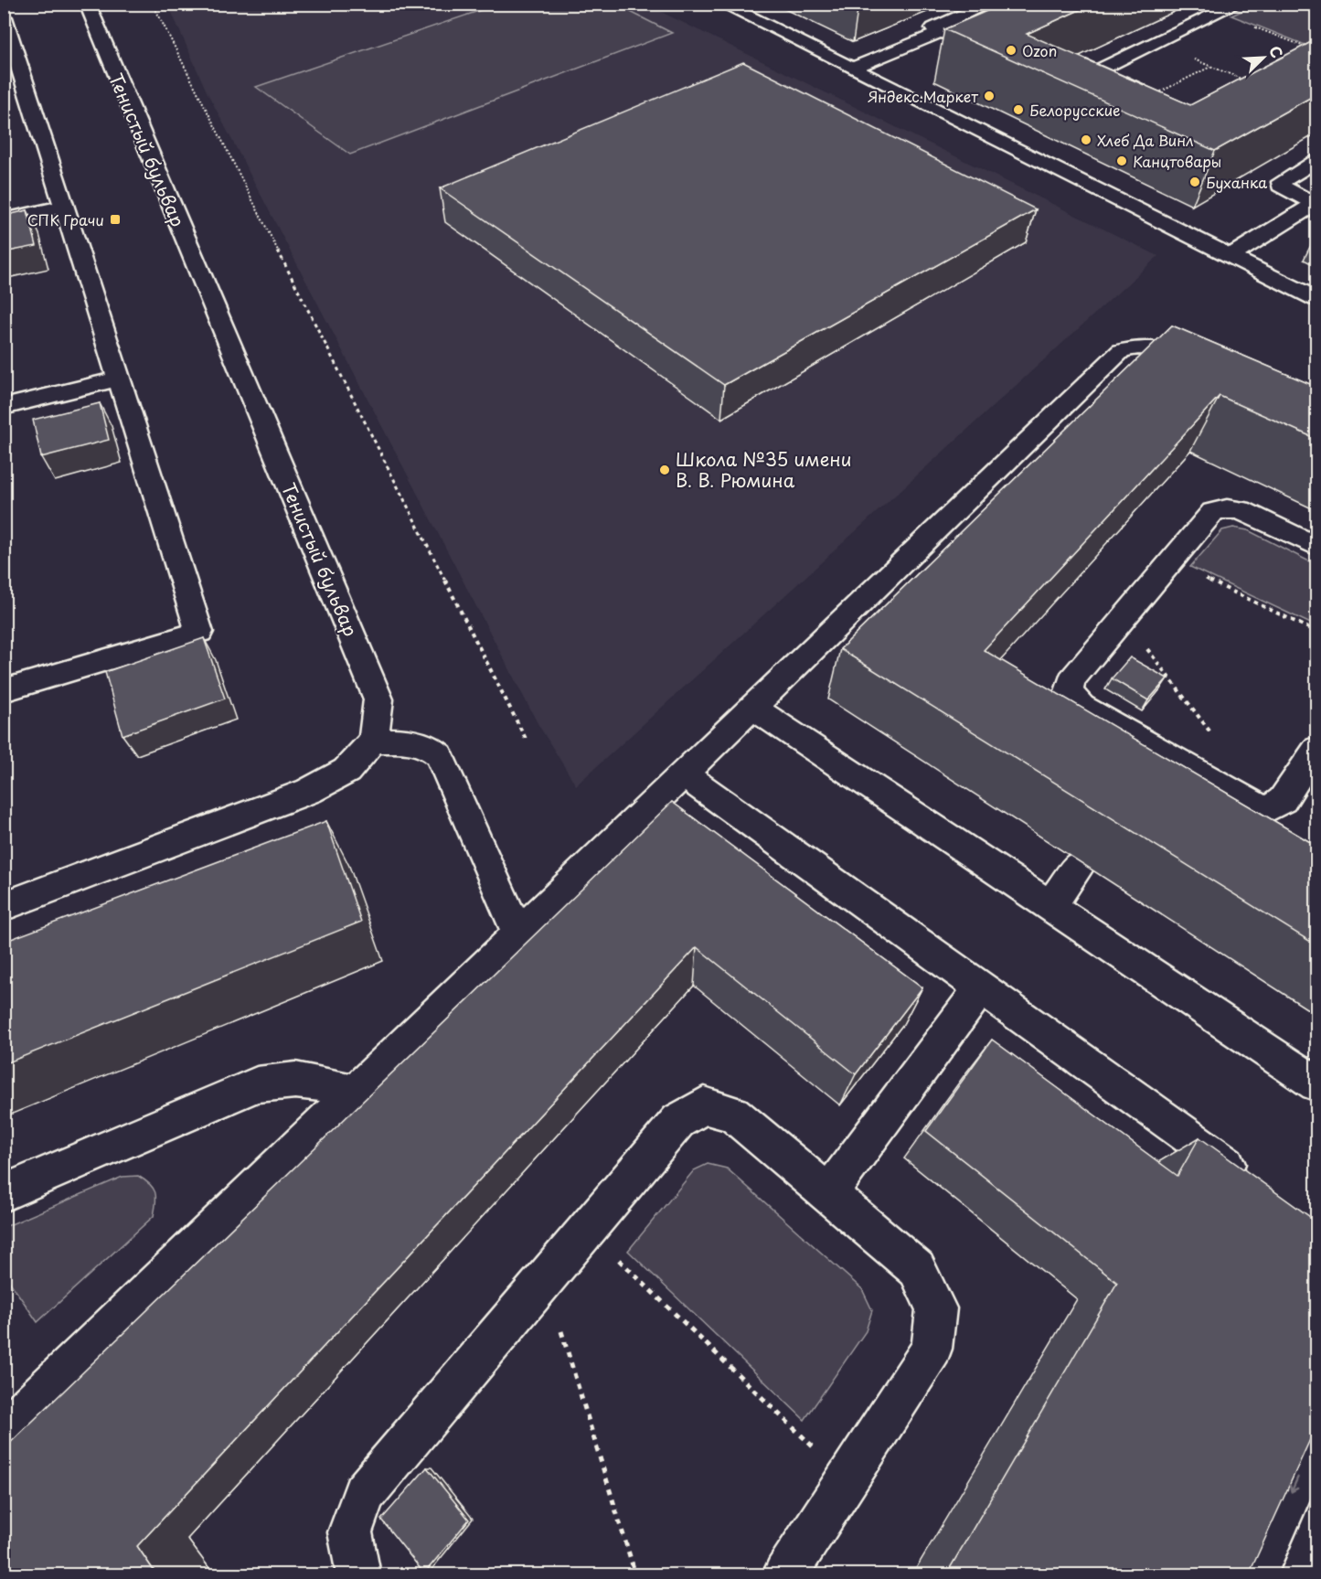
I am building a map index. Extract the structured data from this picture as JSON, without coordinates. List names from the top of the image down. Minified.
{"streets":{"street":["Тенистый бульвар"]},"places":{"other":["Ozon","Яндекс.Маркет","Белорусские","Хлеб Да Винл","Канцтовары","Буханка","Школа №35 имени В. В. Рюмина"],"transit":["СПК Грачи"]},"north":"top right"}
